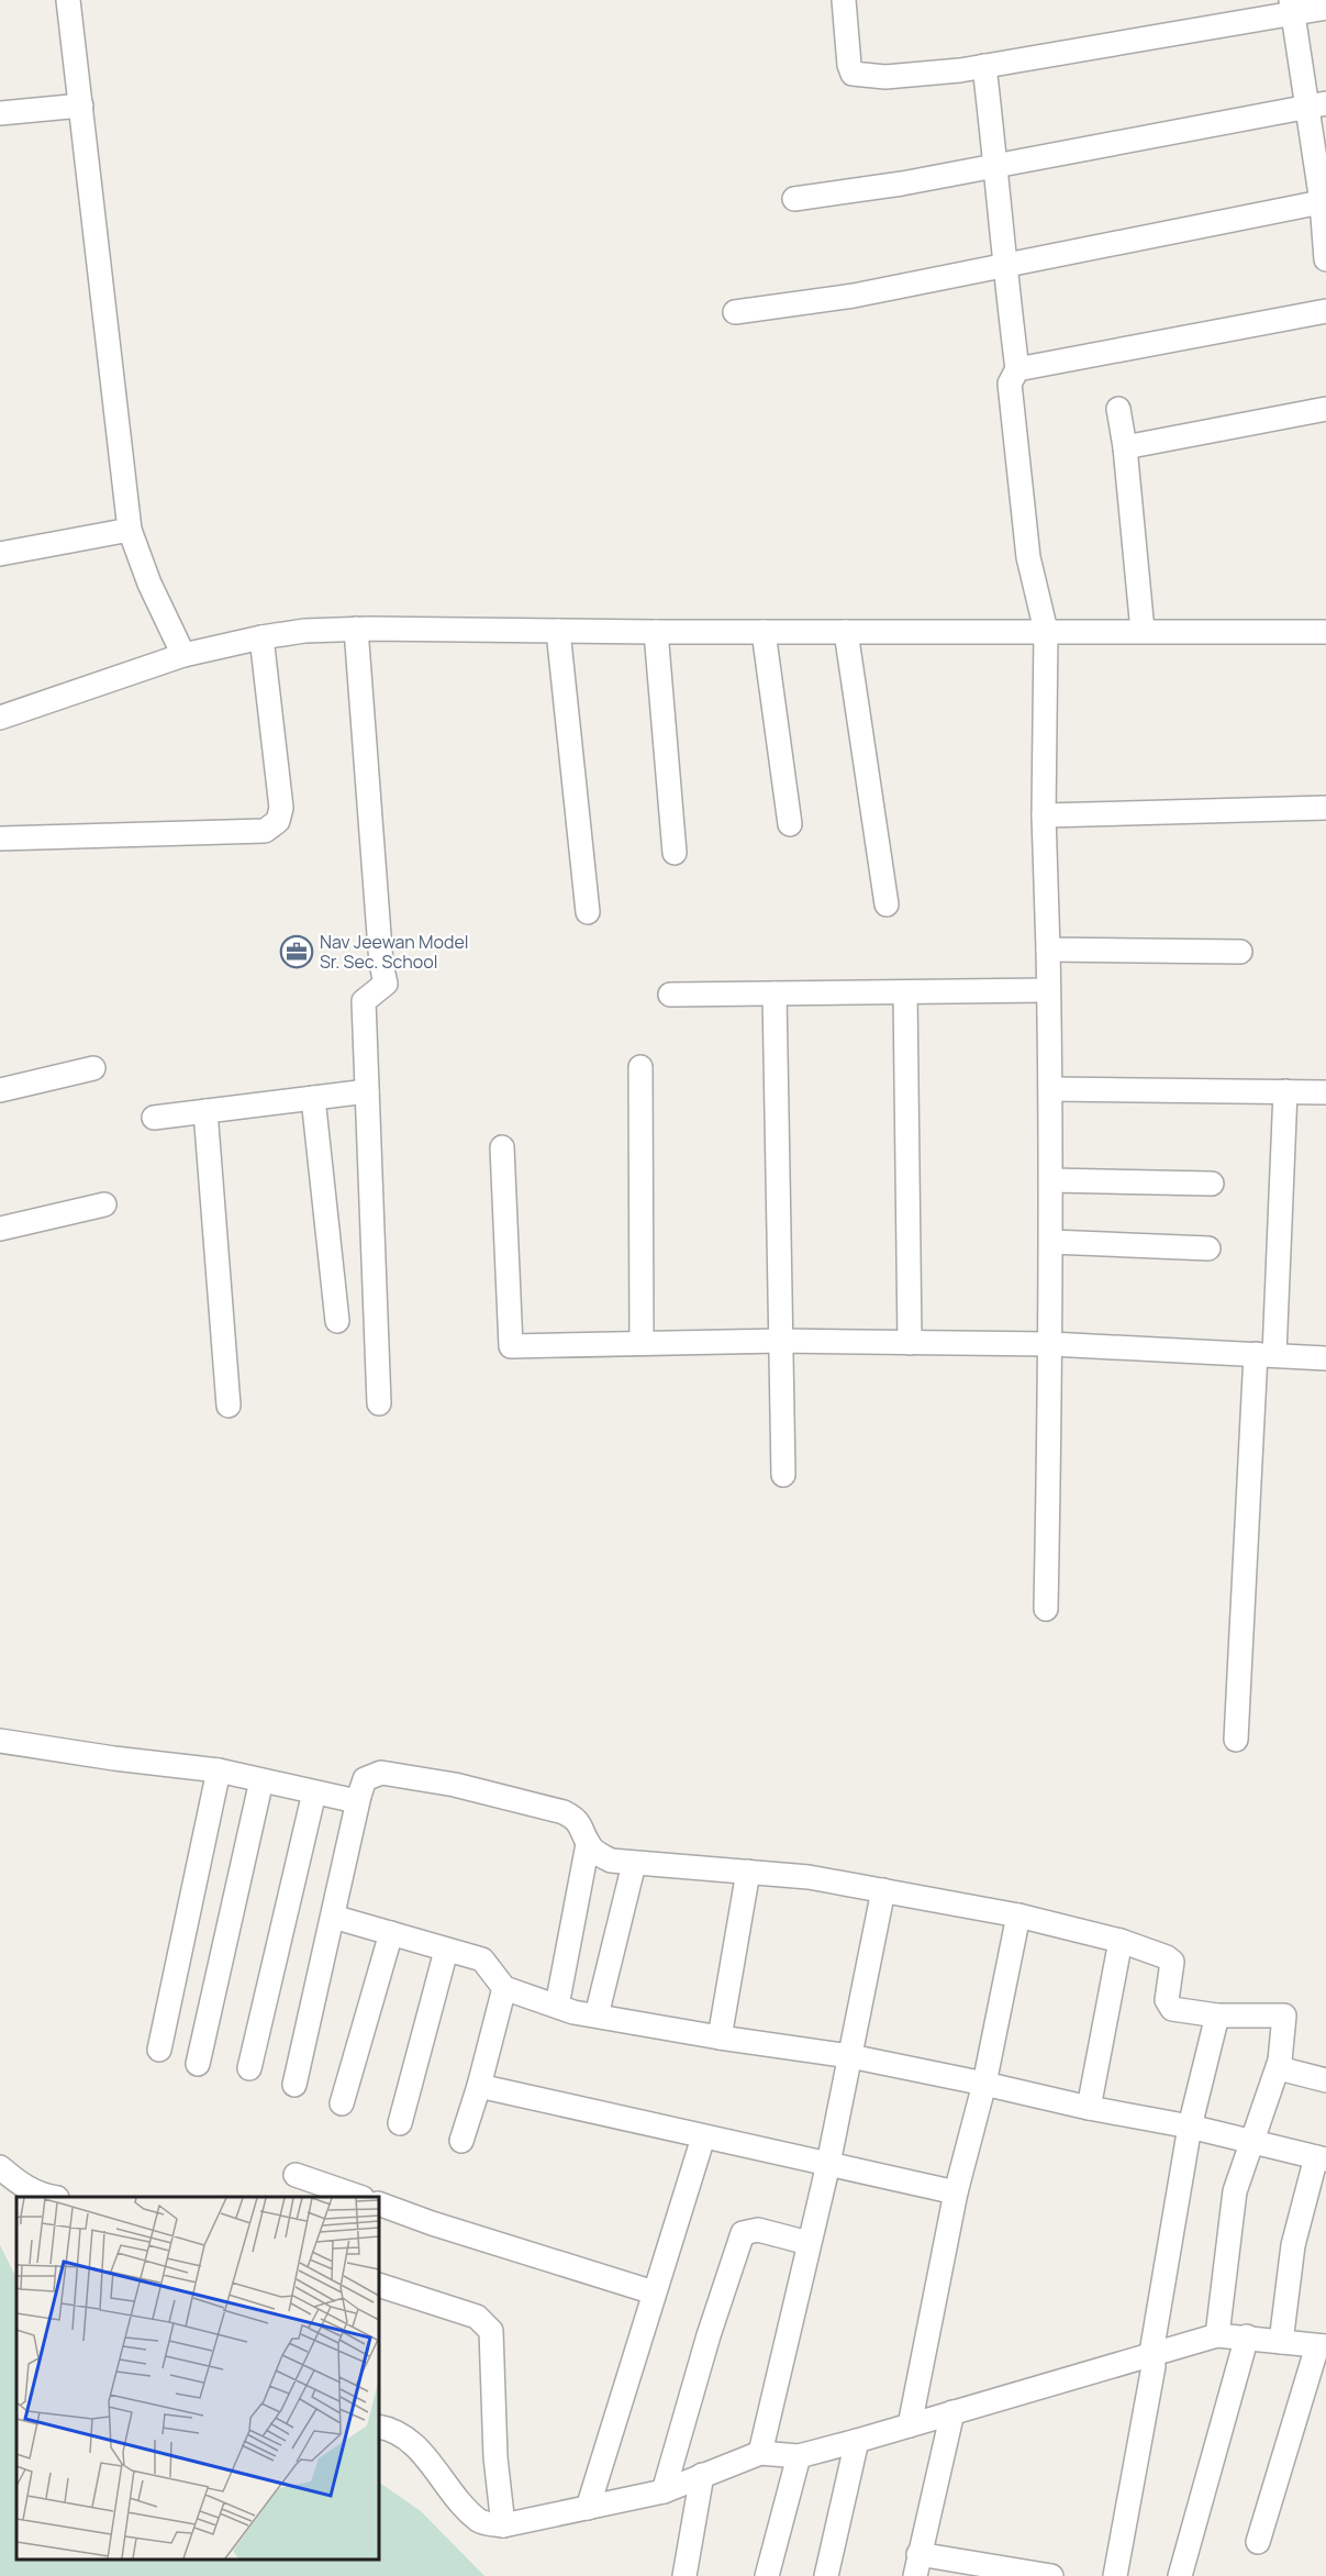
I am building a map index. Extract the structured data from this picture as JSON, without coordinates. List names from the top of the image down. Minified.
{"places":{"office":["Nav Jeewan Model Sr. Sec. School"]}}
